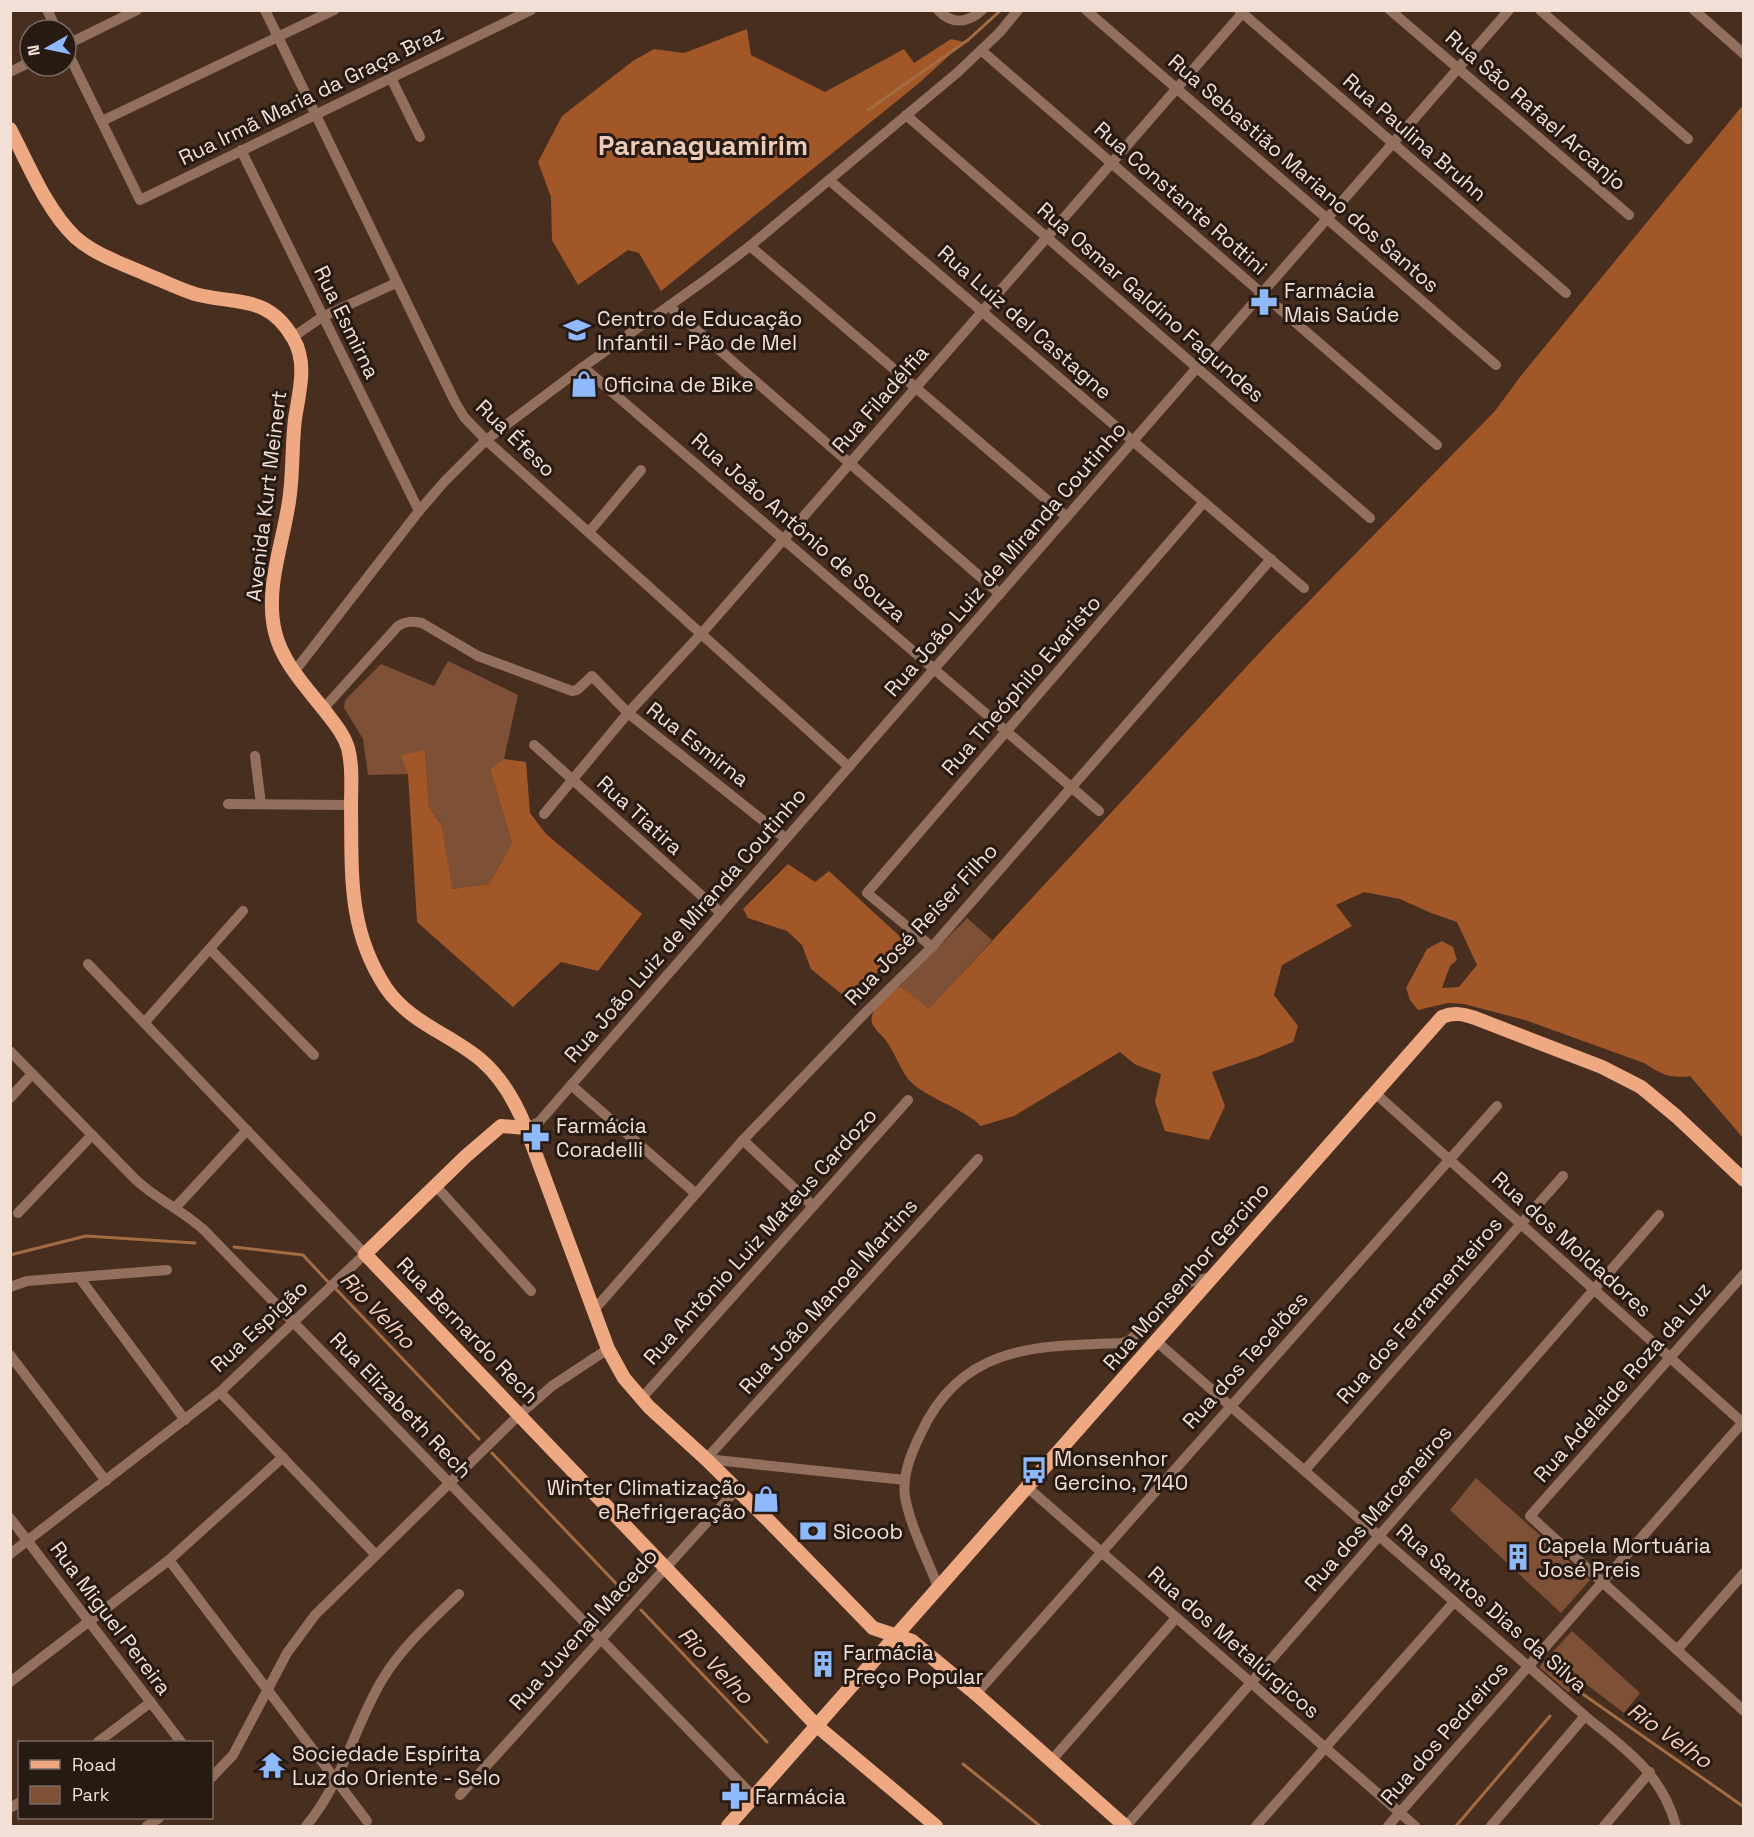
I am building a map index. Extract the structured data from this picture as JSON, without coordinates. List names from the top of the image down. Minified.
{"streets":{"main road":["Avenida Kurt Meinert","Rua Monsenhor Gercino","Rua Espigão","Rua Bernardo Rech"],"street":["Rua Irmã Maria da Graça Braz","Rua São Rafael Arcanjo","Rua Paulina Bruhn","Rua Sebastião Mariano dos Santos","Rua Constante Rottini","Rua Osmar Galdino Fagundes","Rua Esmirna","Rua Luiz del Castagne","Rua Filadélfia","Rua Éfeso","Rua João Antônio de Souza","Rua João Luiz de Miranda Coutinho","Rua Theóphilo Evaristo","Rua Tiatira","Rua José Reiser Filho","Rua Antônio Luiz Mateus Cardozo","Rua dos Moldadores","Rua João Manoel Martins","Rua dos Ferramenteiros","Rua dos Tecelões","Rua Adelaide Roza da Luz","Rua Elizabeth Rech","Rua dos Marceneiros","Rua Santos Dias da Silva","Rua Miguel Pereira","Rua Juvenal Macedo","Rua dos Metalúrgicos","Rua dos Pedreiros"]},"crossings":[["Rua Irmã Maria da Graça Braz","Rua Esmirna"],["Rua Irmã Maria da Graça Braz","Rua Éfeso"],["Rua São Rafael Arcanjo","Rua João Luiz de Miranda Coutinho"],["Rua Paulina Bruhn","Rua Filadélfia"],["Rua Paulina Bruhn","Rua João Luiz de Miranda Coutinho"],["Rua Sebastião Mariano dos Santos","Rua Filadélfia"],["Rua Sebastião Mariano dos Santos","Rua João Luiz de Miranda Coutinho"],["Rua Constante Rottini","Rua Filadélfia"],["Rua Constante Rottini","Rua João Luiz de Miranda Coutinho"],["Rua Osmar Galdino Fagundes","Rua Filadélfia"],["Rua Osmar Galdino Fagundes","Rua João Luiz de Miranda Coutinho"],["Rua Esmirna","Rua Filadélfia"],["Rua Esmirna","Avenida Kurt Meinert"],["Rua Esmirna","Rua João Luiz de Miranda Coutinho"],["Rua Luiz del Castagne","Rua Filadélfia"],["Rua Luiz del Castagne","Rua João Luiz de Miranda Coutinho"],["Rua Luiz del Castagne","Rua Theóphilo Evaristo"],["Rua Luiz del Castagne","Rua José Reiser Filho"],["Rua Filadélfia","Rua Éfeso"],["Rua Filadélfia","Rua João Antônio de Souza"],["Rua Filadélfia","Rua Tiatira"],["Rua Éfeso","Rua João Luiz de Miranda Coutinho"],["Avenida Kurt Meinert","Rua João Luiz de Miranda Coutinho"],["Rua João Antônio de Souza","Rua João Luiz de Miranda Coutinho"],["Rua João Antônio de Souza","Rua Theóphilo Evaristo"],["Rua João Antônio de Souza","Rua José Reiser Filho"],["Rua João Luiz de Miranda Coutinho","Rua Tiatira"],["Rua Theóphilo Evaristo","Rua José Reiser Filho"],["Rua dos Moldadores","Rua Monsenhor Gercino"],["Rua dos Moldadores","Rua dos Ferramenteiros"],["Rua dos Moldadores","Rua dos Tecelões"],["Rua dos Moldadores","Rua Adelaide Roza da Luz"],["Rua dos Moldadores","Rua dos Marceneiros"],["Rua dos Moldadores","Rua dos Pedreiros"],["Rua Monsenhor Gercino","Rua Bernardo Rech"],["Rua Monsenhor Gercino","Rua Elizabeth Rech"],["Rua Monsenhor Gercino","Rua Santos Dias da Silva"],["Rua Monsenhor Gercino","Rua dos Metalúrgicos"],["Rua dos Ferramenteiros","Rua Santos Dias da Silva"],["Rua Espigão","Rua Bernardo Rech"],["Rua Espigão","Rua Elizabeth Rech"],["Rua Espigão","Rua Miguel Pereira"],["Rua Bernardo Rech","Rua Juvenal Macedo"],["Rua dos Tecelões","Rua Santos Dias da Silva"],["Rua dos Tecelões","Rua dos Metalúrgicos"],["Rua Adelaide Roza da Luz","Rua dos Pedreiros"],["Rua Elizabeth Rech","Rua Juvenal Macedo"],["Rua dos Marceneiros","Rua Santos Dias da Silva"],["Rua dos Marceneiros","Rua dos Metalúrgicos"],["Rua Santos Dias da Silva","Rua dos Pedreiros"],["Rua dos Metalúrgicos","Rua dos Pedreiros"]],"districts":["Paranaguamirim"],"water":["Rio Velho"],"places":{"pharmacy":["Farmácia Mais Saúde","Farmácia Coradelli","Farmácia"],"school or university":["Centro de Educação Infantil - Pão de Mel"],"shop":["Oficina de Bike","Winter Climatização e Refrigeração"],"bus stop":["Monsenhor Gercino, 7140"],"bank":["Sicoob"],"building":["Capela Mortuária José Preis","Farmácia Preço Popular"],"temple":["Sociedade Espírita Luz do Oriente - Selo"]},"legend":["Road","Park"],"north":"left"}
